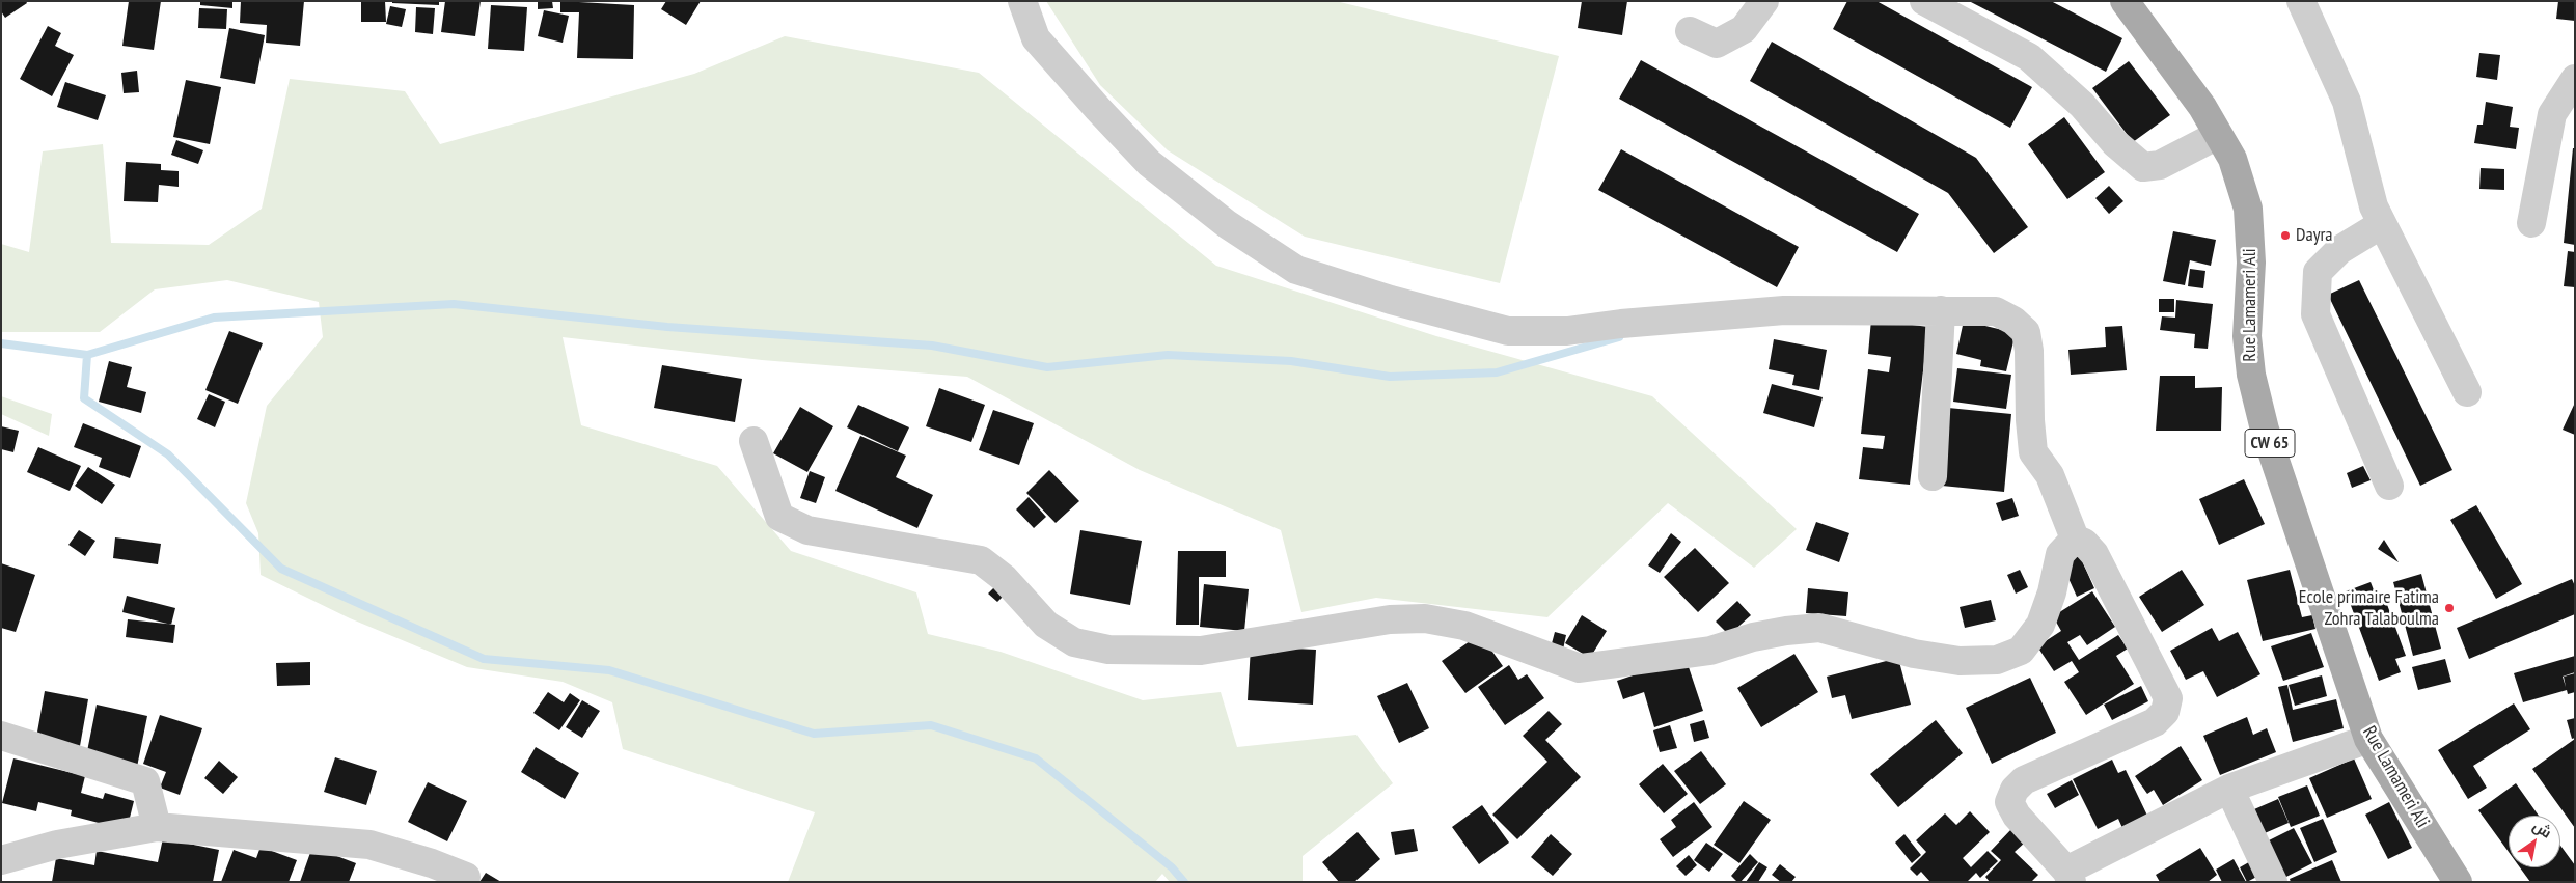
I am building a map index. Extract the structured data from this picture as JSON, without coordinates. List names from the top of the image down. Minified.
{"streets":{"main road":["Rue Lamameri Ali","CW 65"]},"places":["Dayra","Ecole primaire Fatima Zohra Talaboulma"],"north":"top right"}
